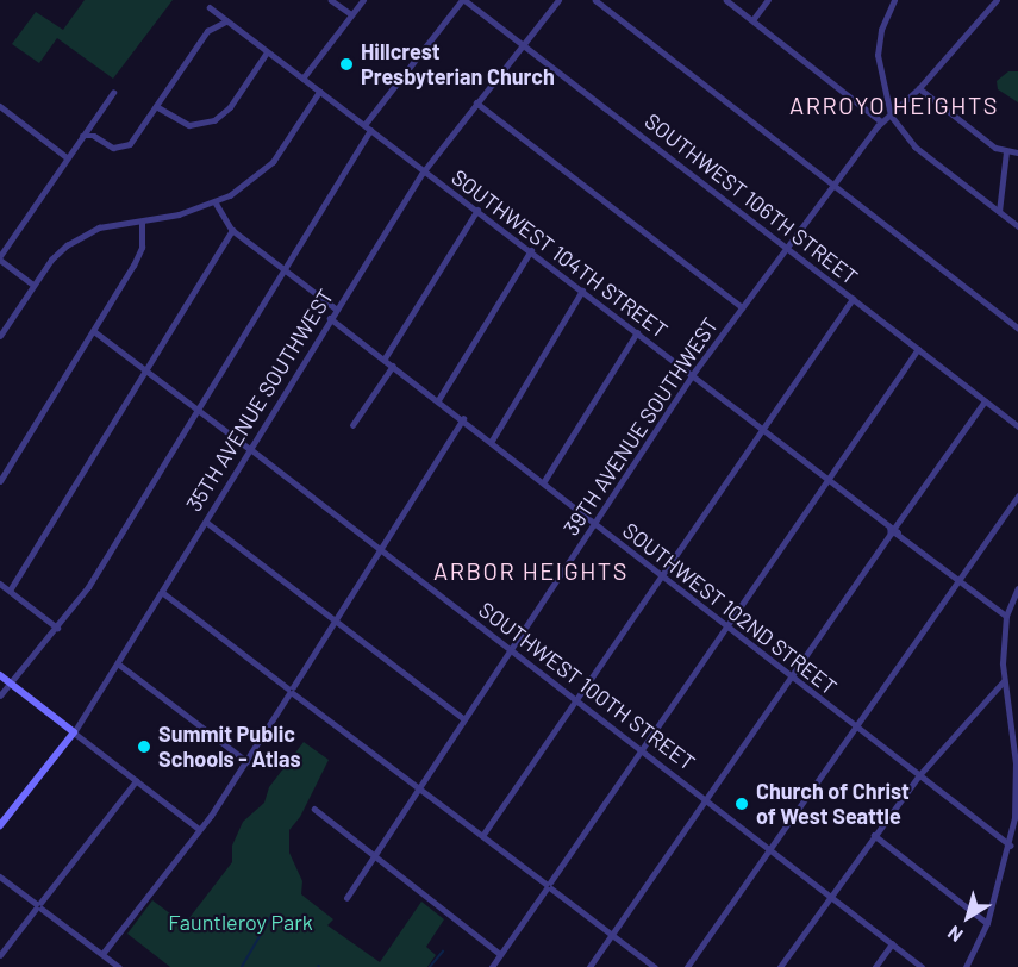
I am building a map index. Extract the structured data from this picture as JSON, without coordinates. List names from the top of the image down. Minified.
{"streets":{"main road":["35TH AVENUE SOUTHWEST"],"street":["SOUTHWEST 106TH STREET","SOUTHWEST 104TH STREET","39TH AVENUE SOUTHWEST","SOUTHWEST 102ND STREET","SOUTHWEST 100TH STREET"]},"crossings":[["SOUTHWEST 106TH STREET","35TH AVENUE SOUTHWEST"],["SOUTHWEST 106TH STREET","39TH AVENUE SOUTHWEST"],["SOUTHWEST 104TH STREET","35TH AVENUE SOUTHWEST"],["SOUTHWEST 104TH STREET","39TH AVENUE SOUTHWEST"],["35TH AVENUE SOUTHWEST","SOUTHWEST 102ND STREET"],["35TH AVENUE SOUTHWEST","SOUTHWEST 100TH STREET"],["39TH AVENUE SOUTHWEST","SOUTHWEST 102ND STREET"],["39TH AVENUE SOUTHWEST","SOUTHWEST 100TH STREET"]],"districts":["ARROYO HEIGHTS","ARBOR HEIGHTS"],"parks":["Fauntleroy Park"],"places":["Hillcrest Presbyterian Church","Summit Public Schools - Atlas","Church of Christ of West Seattle"],"north":"bottom left"}
